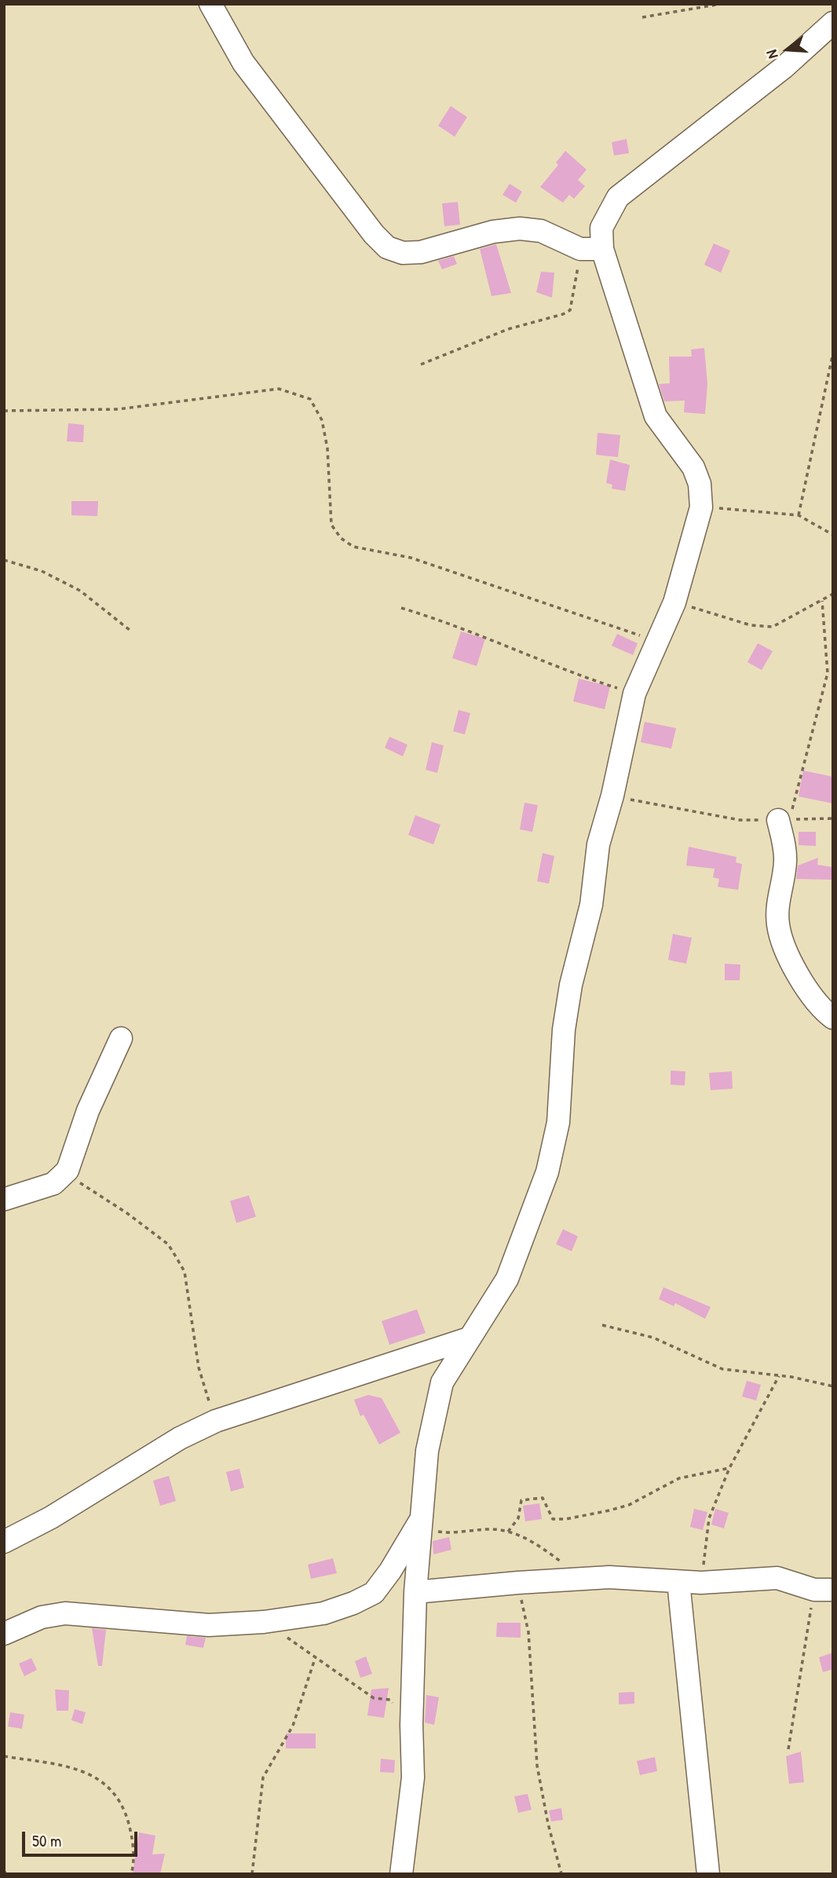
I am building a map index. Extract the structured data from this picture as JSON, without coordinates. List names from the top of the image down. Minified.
{"scale_bar":"50 m","north":"left"}
